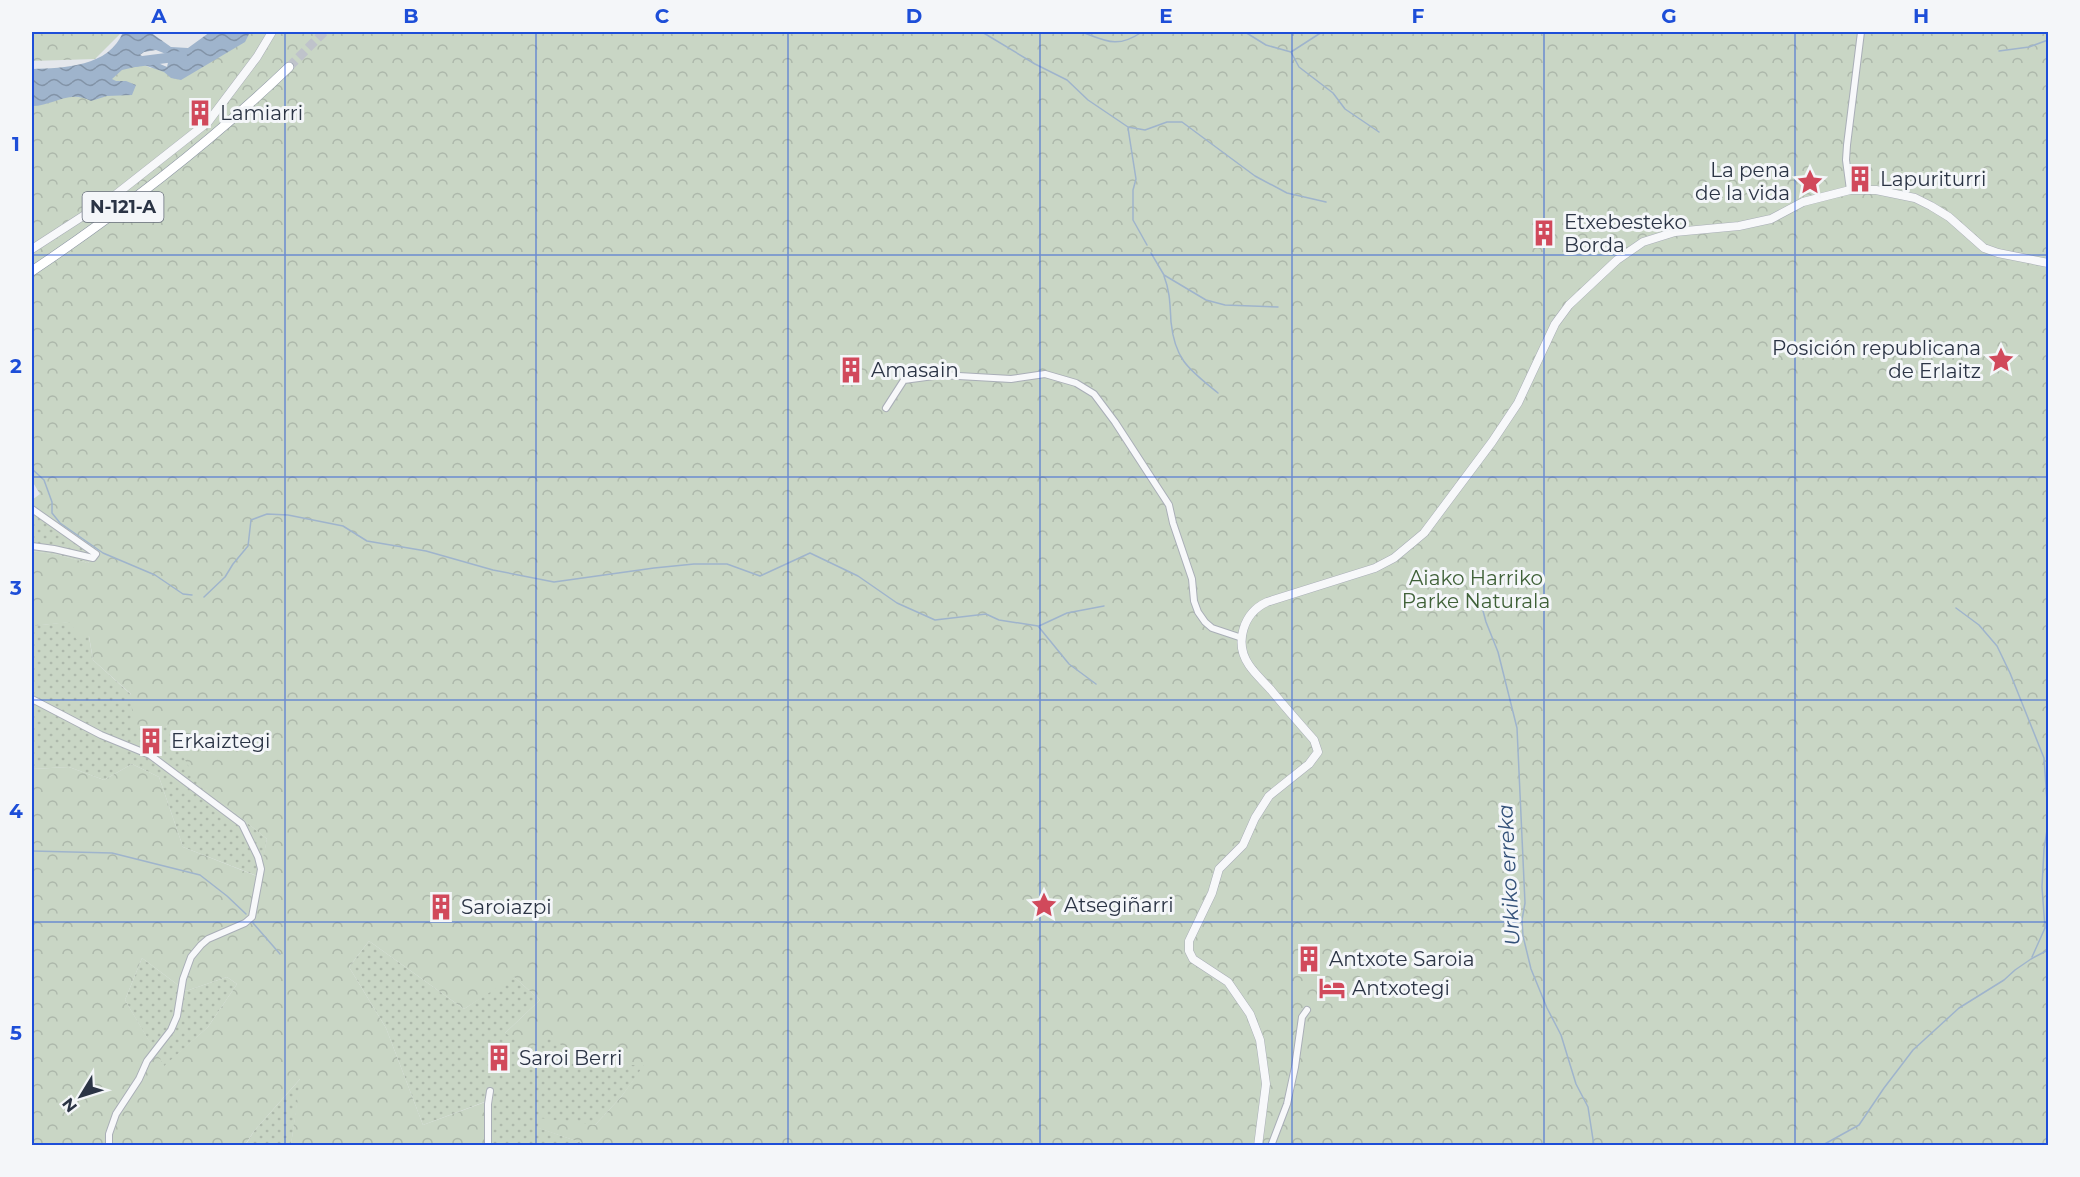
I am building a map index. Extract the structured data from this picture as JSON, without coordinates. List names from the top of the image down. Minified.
{"streets":{"highway":["N-121-A"]},"water":["Urkiko erreka"],"parks":["Aiako Harriko Parke Naturala"],"places":{"building":["Lamiarri","Lapuriturri","Etxebesteko Borda","Amasain","Erkaiztegi","Saroiazpi","Antxote Saroia","Saroi Berri"],"place":["La pena de la vida","Posición republicana de Erlaitz","Atsegiñarri"],"hotel":["Antxotegi"]},"north":"bottom left","grid":{"columns":["A","B","C","D","E","F","G","H"],"rows":["1","2","3","4","5"]}}
